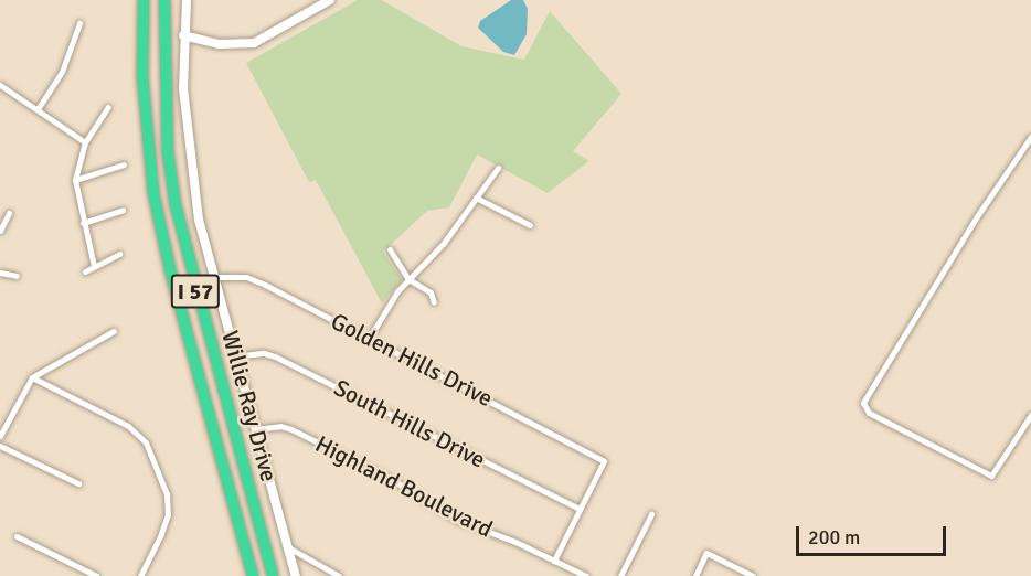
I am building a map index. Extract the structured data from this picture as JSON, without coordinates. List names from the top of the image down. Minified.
{"streets":{"highway":["I 57"],"street":["Golden Hills Drive","Willie Ray Drive","South Hills Drive","Highland Boulevard"]},"crossings":[["Golden Hills Drive","Willie Ray Drive"],["Golden Hills Drive","South Hills Drive"],["Willie Ray Drive","South Hills Drive"],["Willie Ray Drive","Highland Boulevard"]],"scale_bar":"200 m"}
